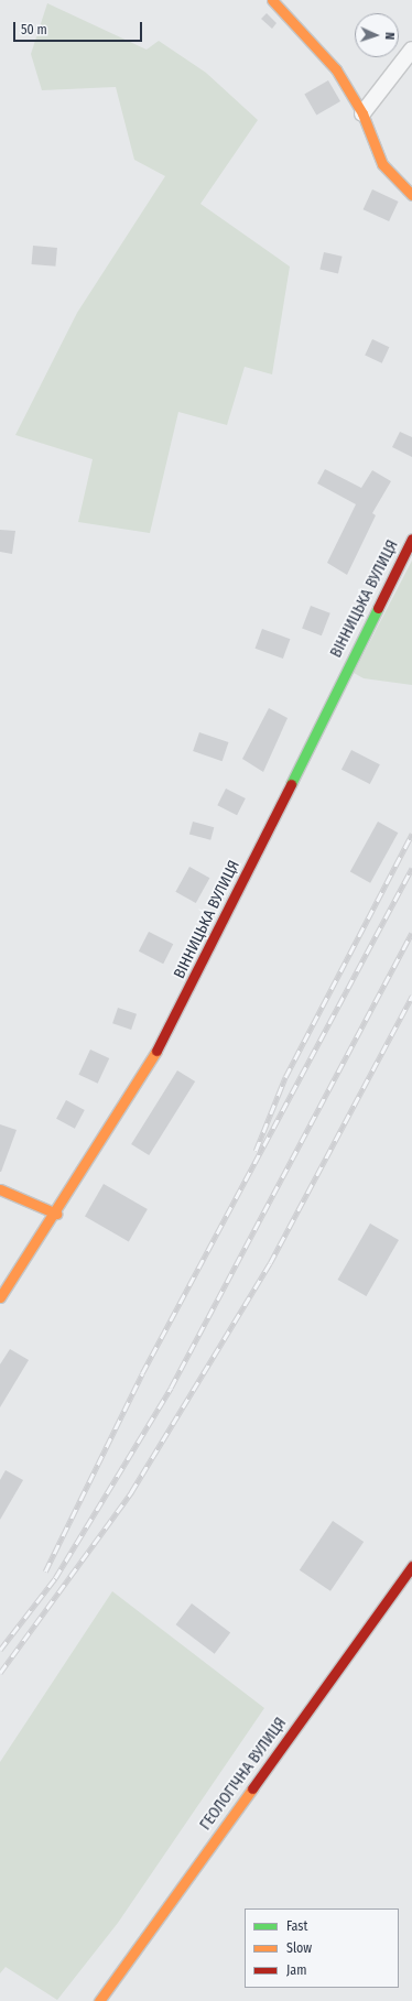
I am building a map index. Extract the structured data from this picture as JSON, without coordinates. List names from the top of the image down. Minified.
{"streets":{"street":["ВІННИЦЬКА ВУЛИЦЯ","ГЕОЛОГІЧНА ВУЛИЦЯ"]},"legend":["Fast","Slow","Jam"],"scale_bar":"50 m","north":"right"}
